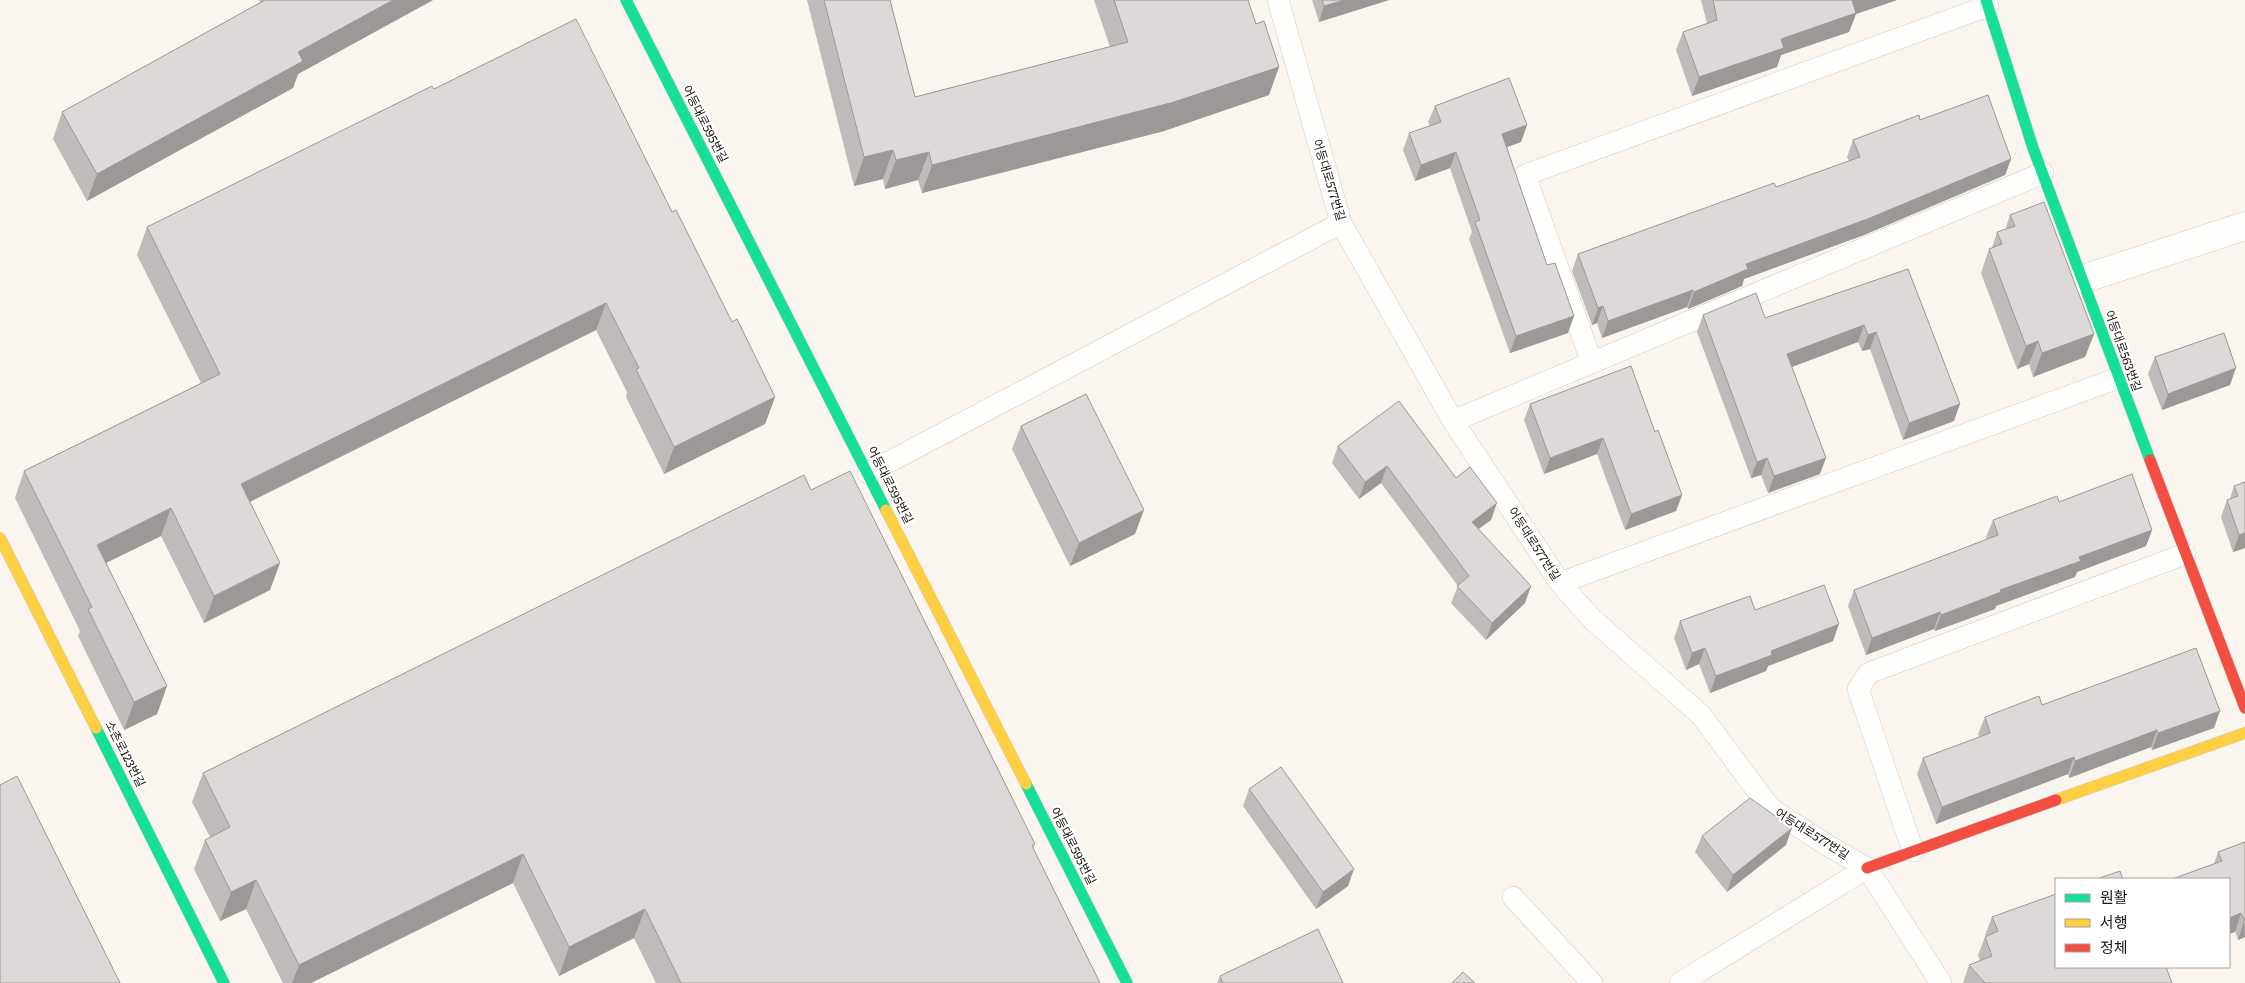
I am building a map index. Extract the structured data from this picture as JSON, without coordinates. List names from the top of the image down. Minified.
{"streets":{"street":["어등대로595번길","어등대로563번길","소촌로123번길"],"lane":["어등대로577번길"]},"legend":["원활","서행","정체"]}
